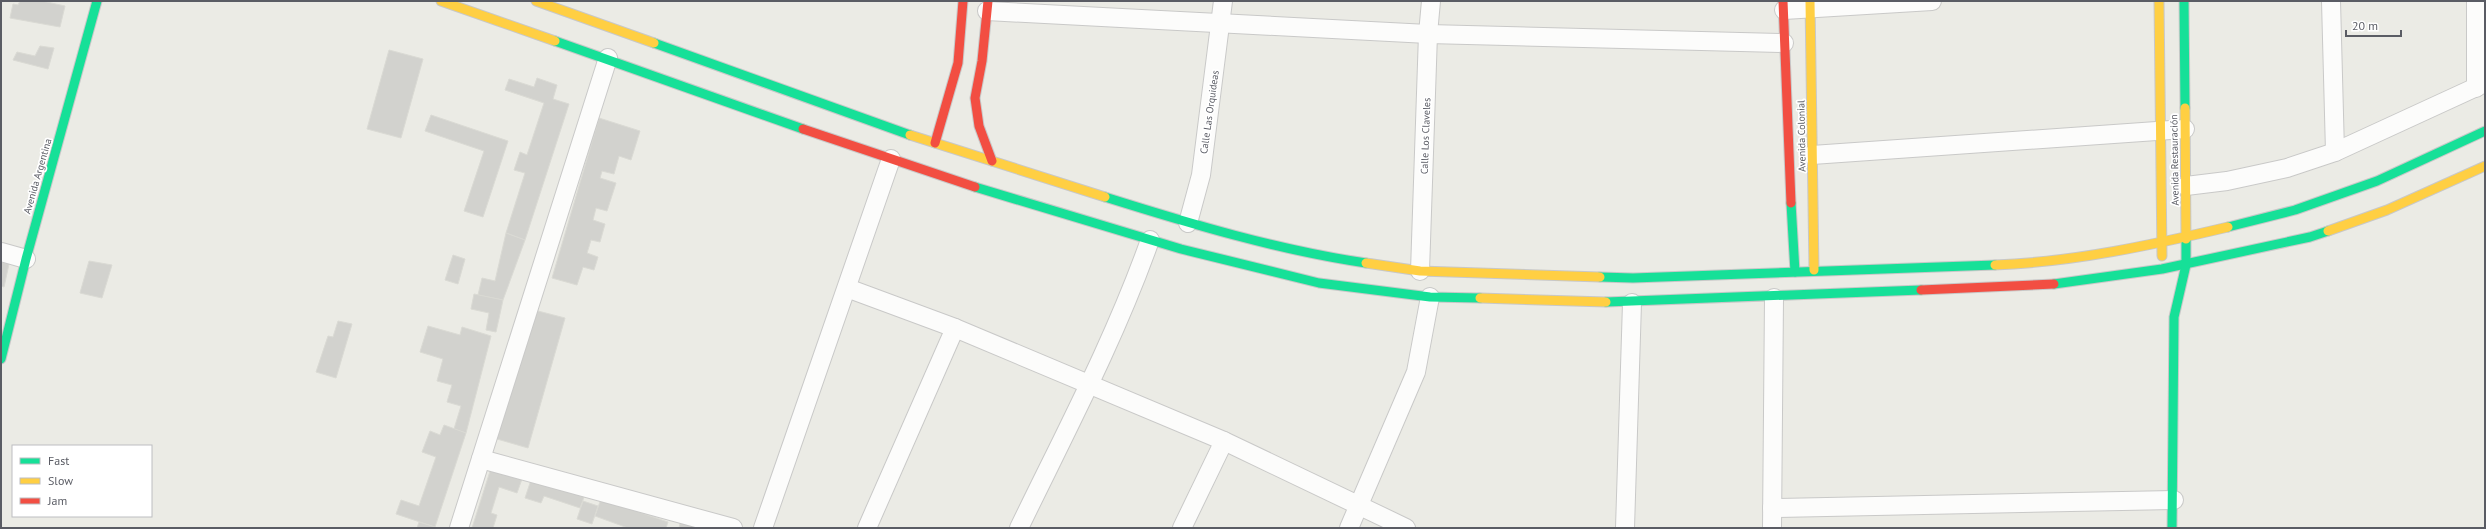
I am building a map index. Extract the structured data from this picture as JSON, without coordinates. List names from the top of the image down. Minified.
{"streets":{"main road":["Avenida Colonial","Avenida Restauración","Avenida Argentina"],"street":["Calle Las Orquideas","Calle Los Claveles"]},"legend":["Fast","Slow","Jam"],"scale_bar":"20 m"}
